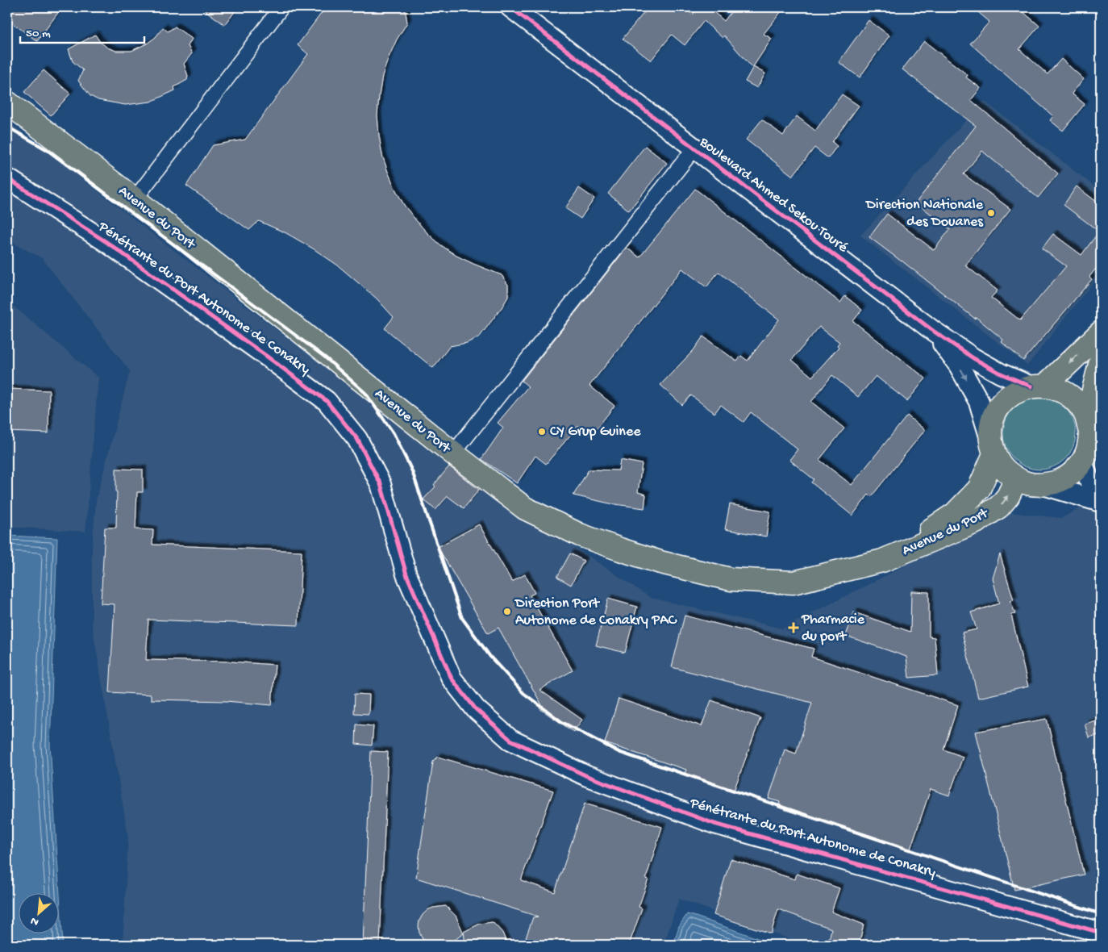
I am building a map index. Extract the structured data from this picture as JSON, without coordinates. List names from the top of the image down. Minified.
{"streets":{"main road":["Avenue du Port"],"street":["Boulevard Ahmed Sekou Touré","Pénétrante du Port Autonome de Conakry"]},"crossings":[["Boulevard Ahmed Sekou Touré","Avenue du Port"]],"places":{"other":["Direction Nationale des Douanes","CY Grup Guinee","Direction Port Autonome de Conakry PAC"],"health":["Pharmacie du port"]},"scale_bar":"50 m","north":"bottom left"}
